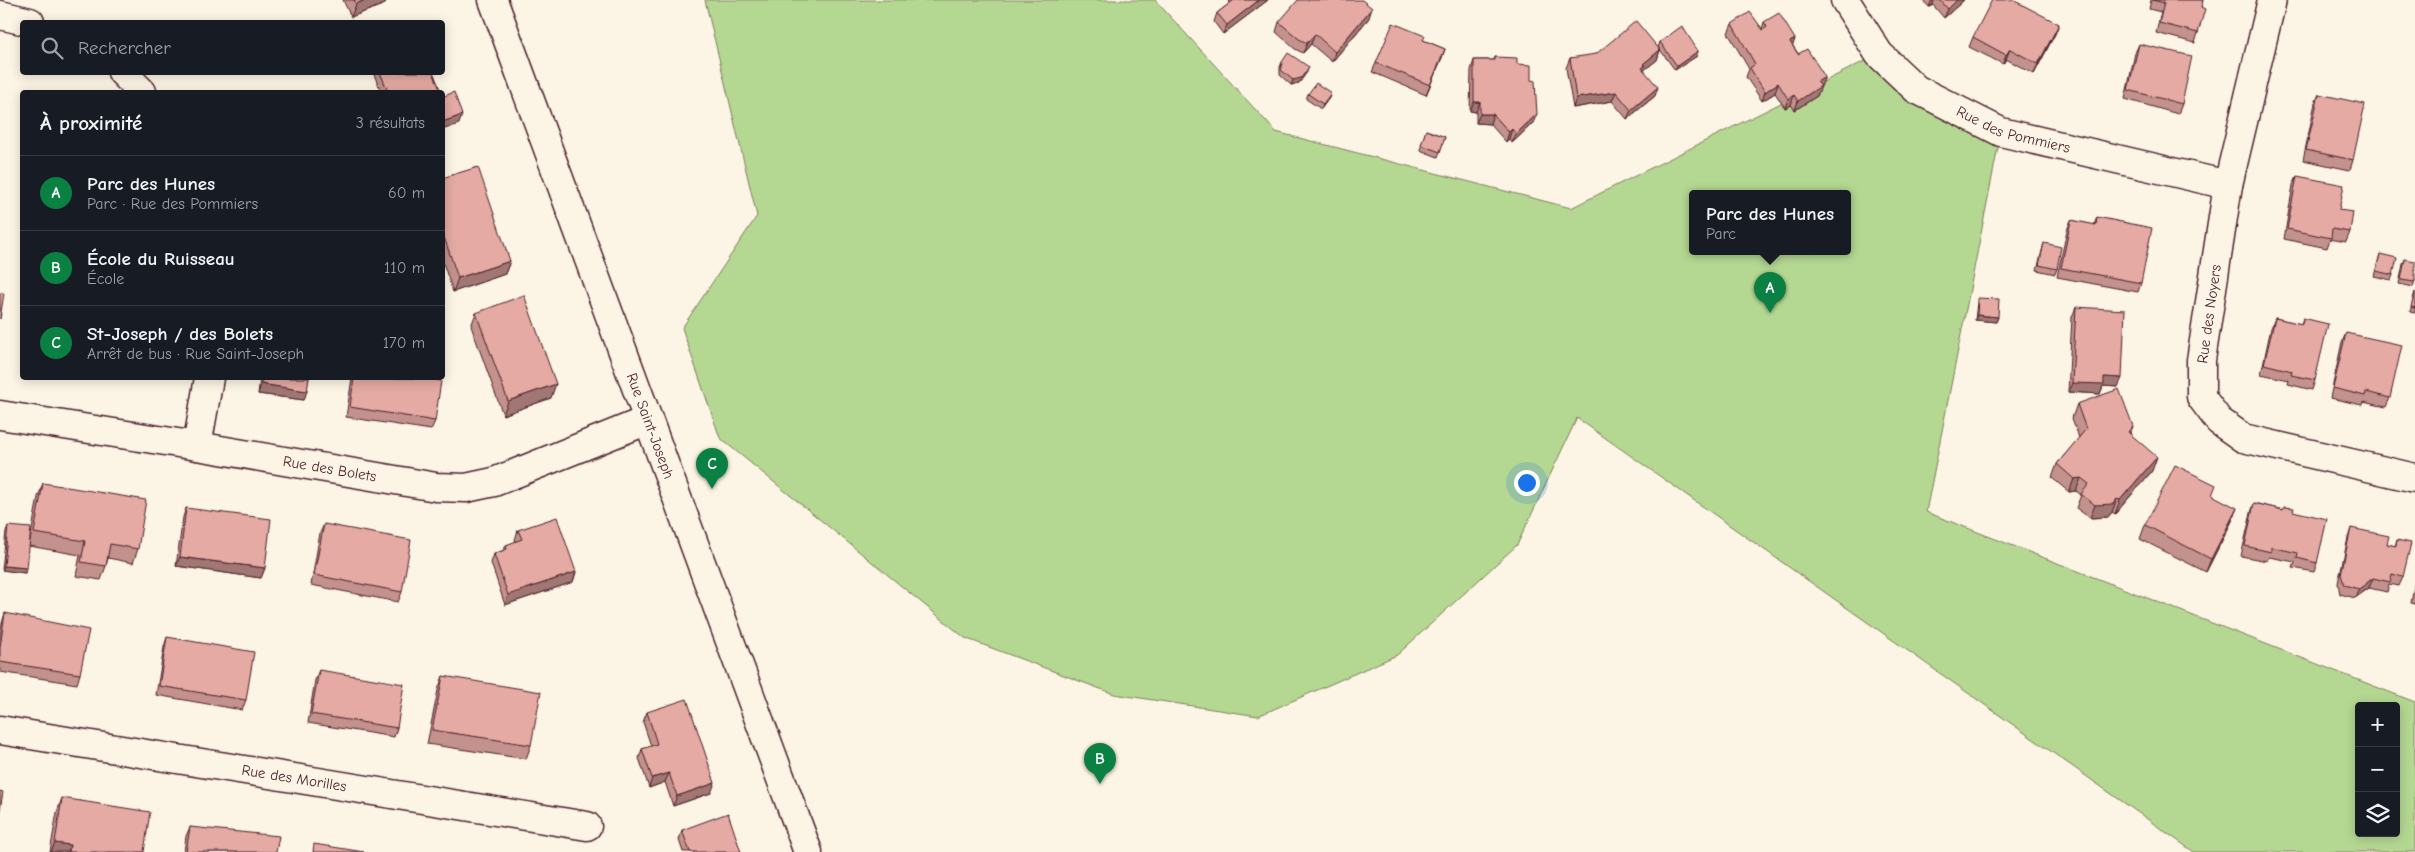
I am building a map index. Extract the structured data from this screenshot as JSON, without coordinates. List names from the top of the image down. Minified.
{"streets":{"street":["Rue des Pommiers","Rue des Noyers","Rue Saint-Joseph","Rue des Bolets","Rue des Morilles"]},"crossings":[["Rue des Pommiers","Rue des Noyers"],["Rue Saint-Joseph","Rue des Bolets"]],"page":{"search":"Rechercher","heading":["À proximité","3 résultats"],"list":[{"mark":"A","name":"Parc des Hunes","note":"Parc · Rue des Pommiers","value":"60 m"},{"mark":"B","name":"École du Ruisseau","note":"École","value":"110 m"},{"mark":"C","name":"St-Joseph / des Bolets","note":"Arrêt de bus · Rue Saint-Joseph","value":"170 m"}],"popup":["Parc des Hunes","Parc"],"pins":["A","C","B"],"map_buttons":["+","−"]}}
